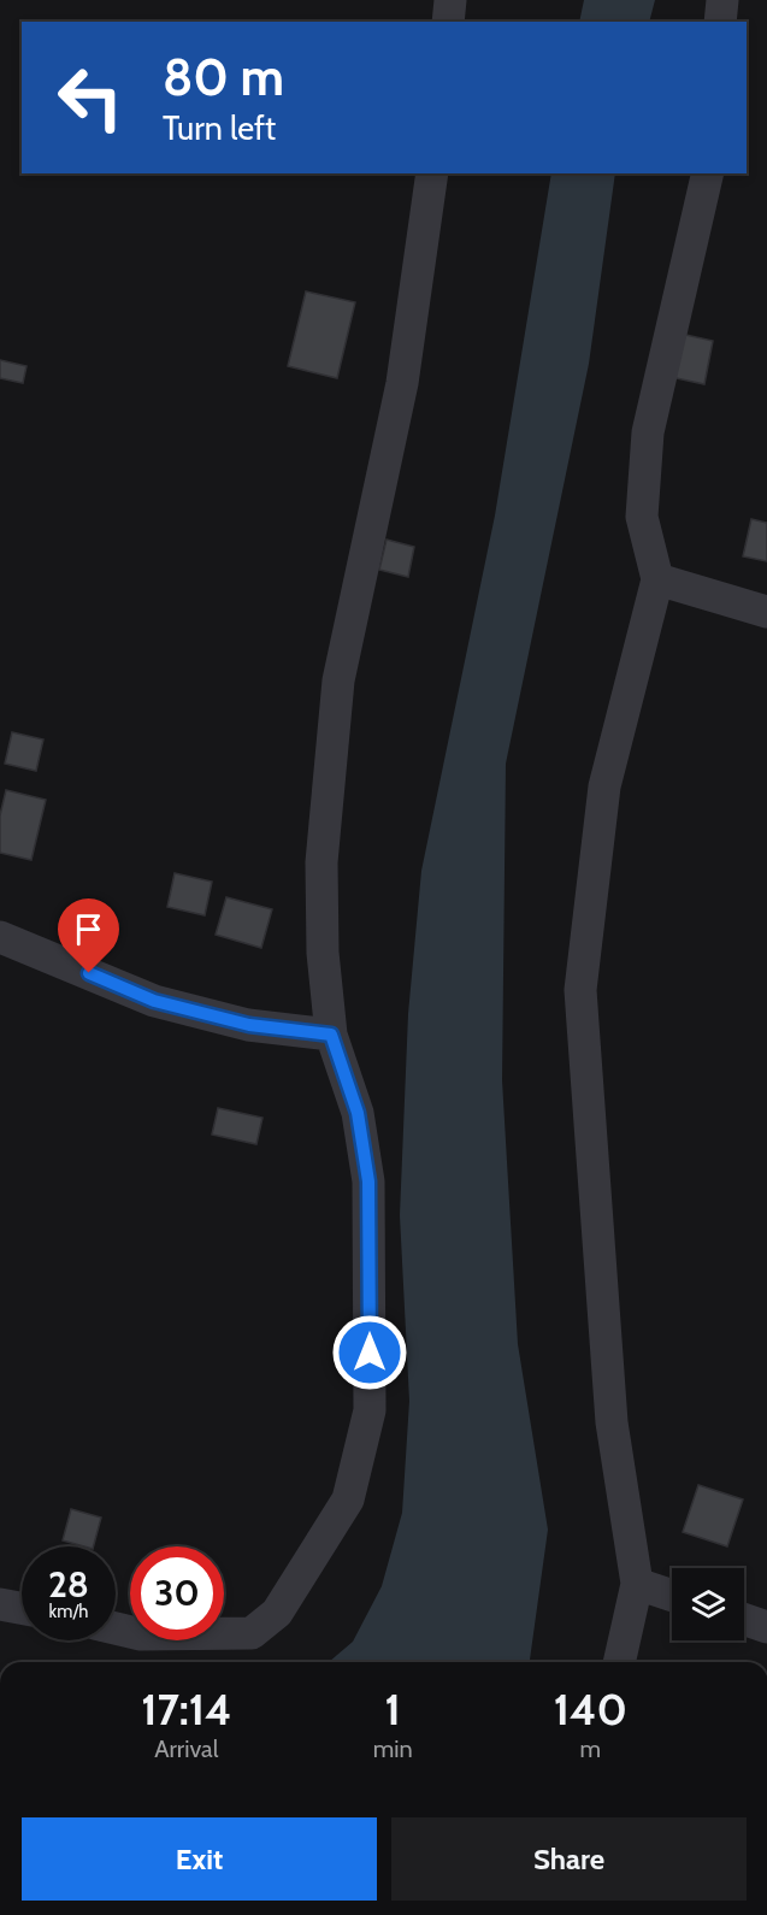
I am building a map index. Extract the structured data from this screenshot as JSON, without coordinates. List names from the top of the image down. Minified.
{"page":{"turn":["80 m","Turn left"],"speed":"28 km/h","limit":"30","eta":["17:14","Arrival","1","min","140","m"],"buttons":["Exit","Share"]}}
